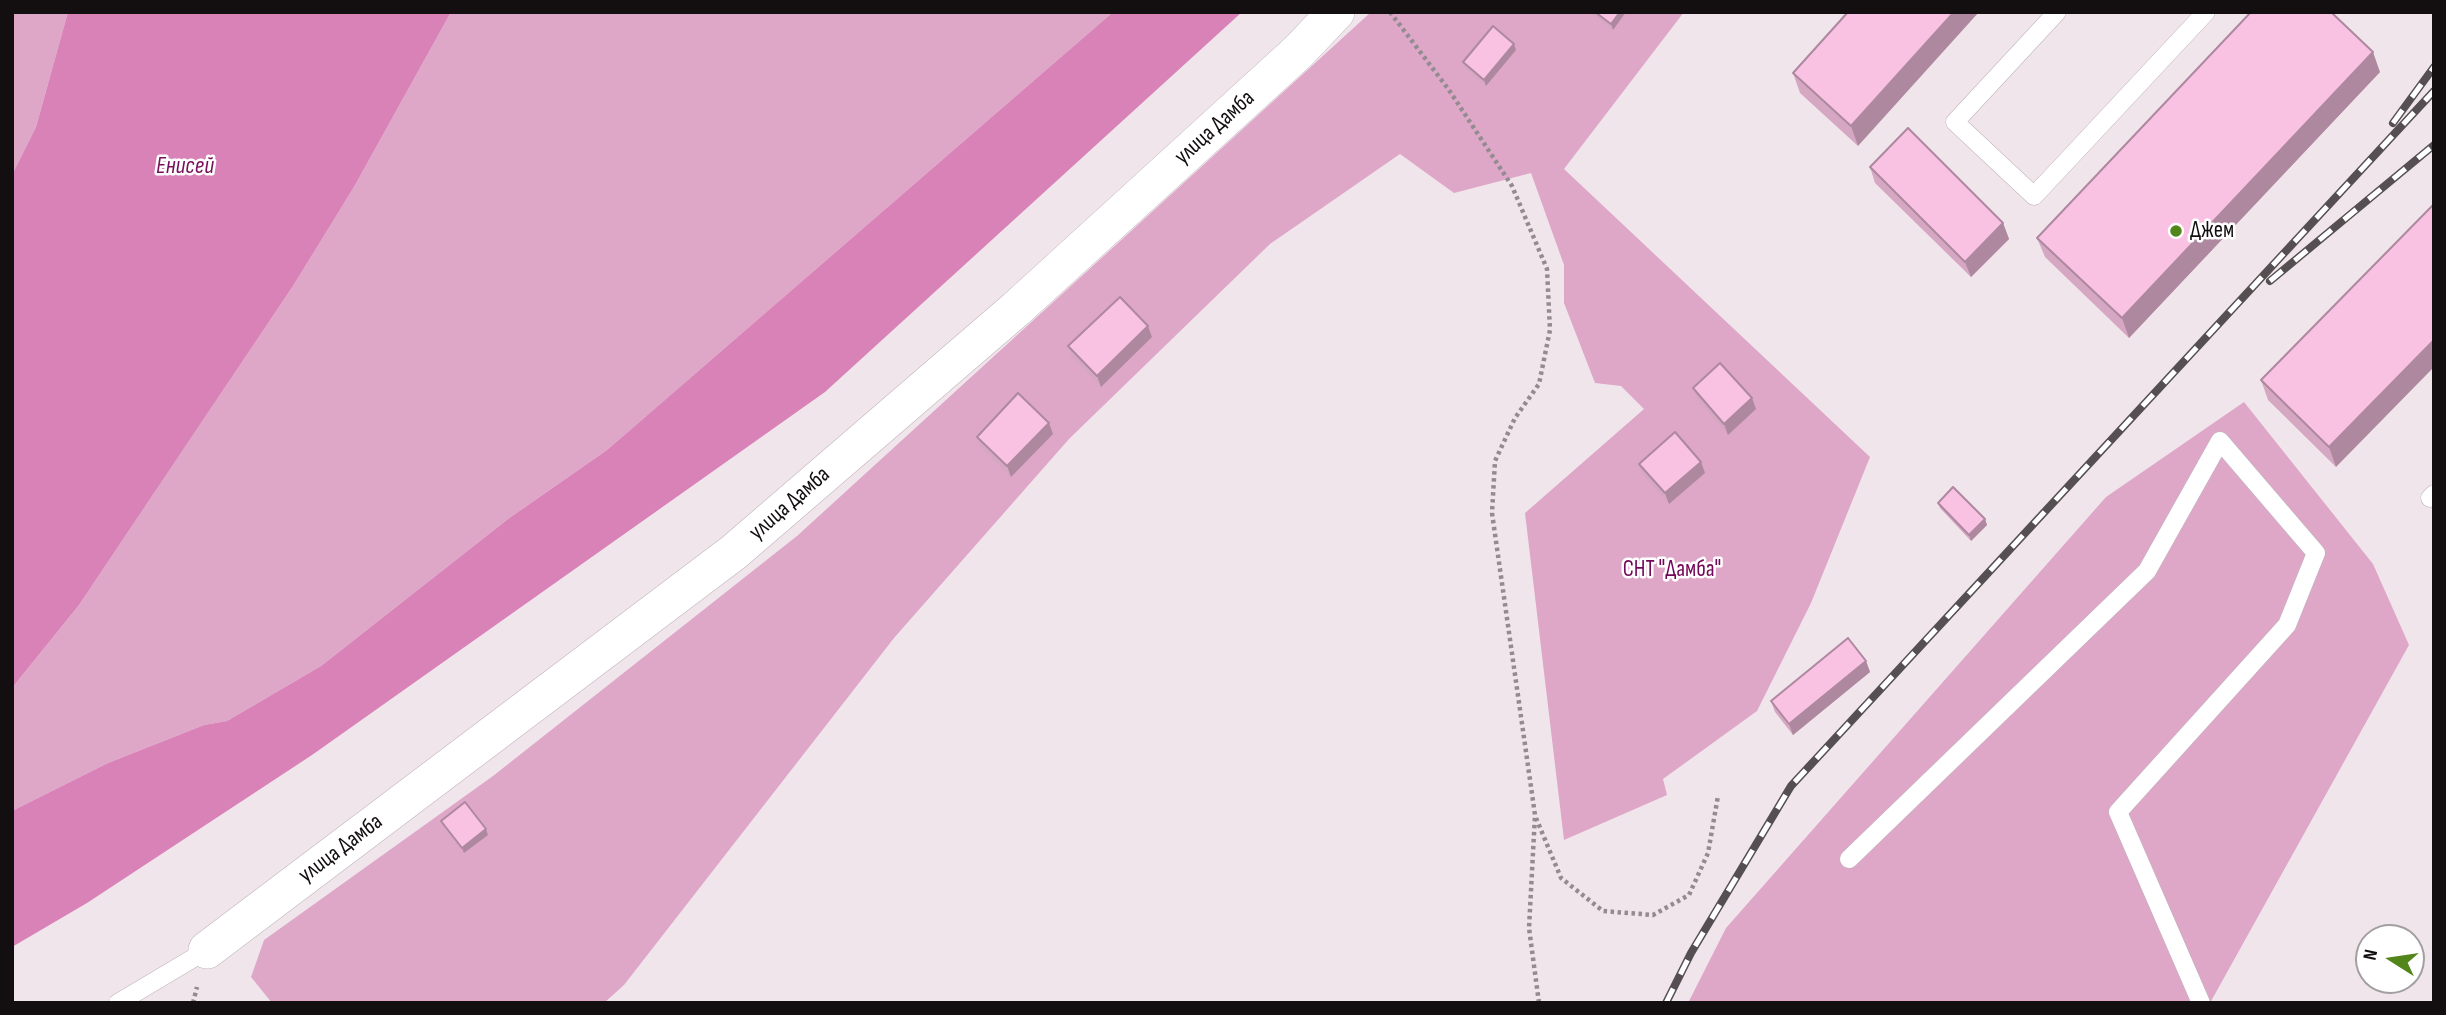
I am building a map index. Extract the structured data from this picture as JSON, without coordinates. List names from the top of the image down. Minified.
{"streets":{"street":["улица Дамба"]},"water":["Енисей"],"parks":["СНТ \"Дамба\""],"places":["Джем"],"north":"left"}
